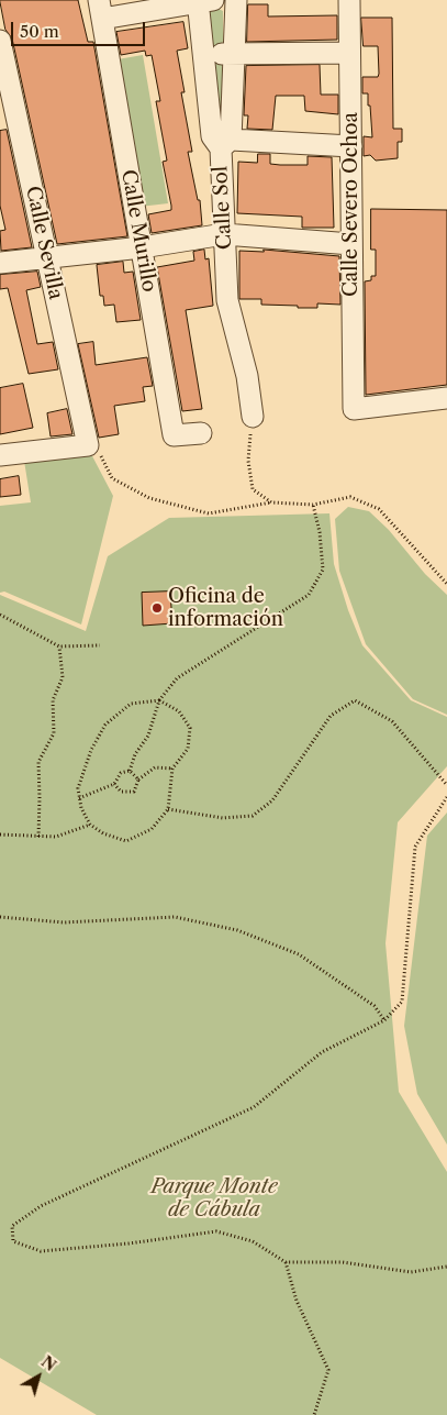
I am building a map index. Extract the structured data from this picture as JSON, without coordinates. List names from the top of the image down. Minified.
{"streets":{"street":["Calle Severo Ochoa","Calle Sol","Calle Murillo","Calle Sevilla"]},"parks":["Parque Monte de Cábula"],"places":["Oficina de información"],"scale_bar":"50 m","north":"top right"}
